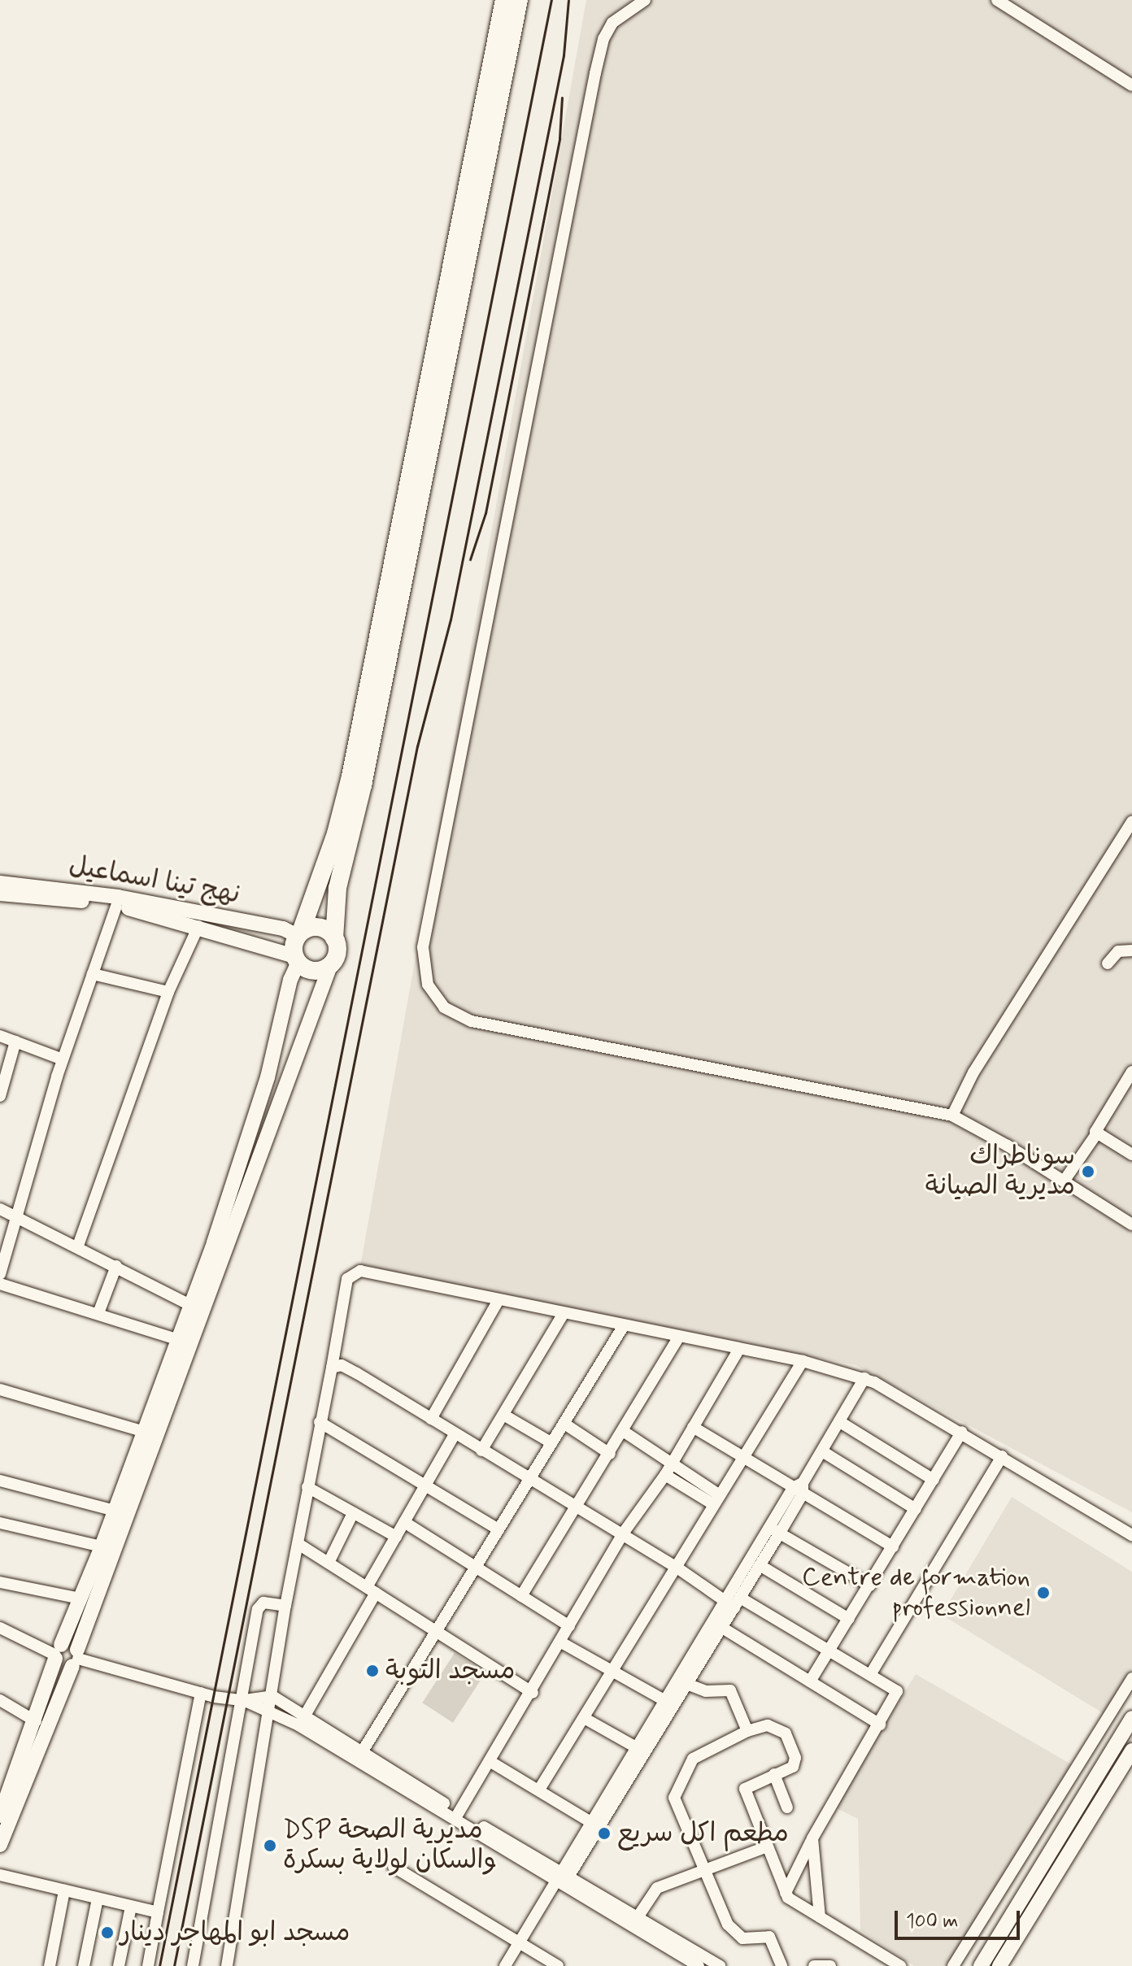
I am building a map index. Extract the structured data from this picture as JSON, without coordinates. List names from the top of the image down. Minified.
{"streets":{"main road":["نهج تينا اسماعيل"]},"places":["سوناطراك مديرية الصيانة","Centre de formation professionnel","مسجد التوبة","مطعم اكل سريع","DSP مديرية الصحة والسكان لولاية بسكرة","مسجد ابو المهاجر دينار"],"scale_bar":"100 m"}
